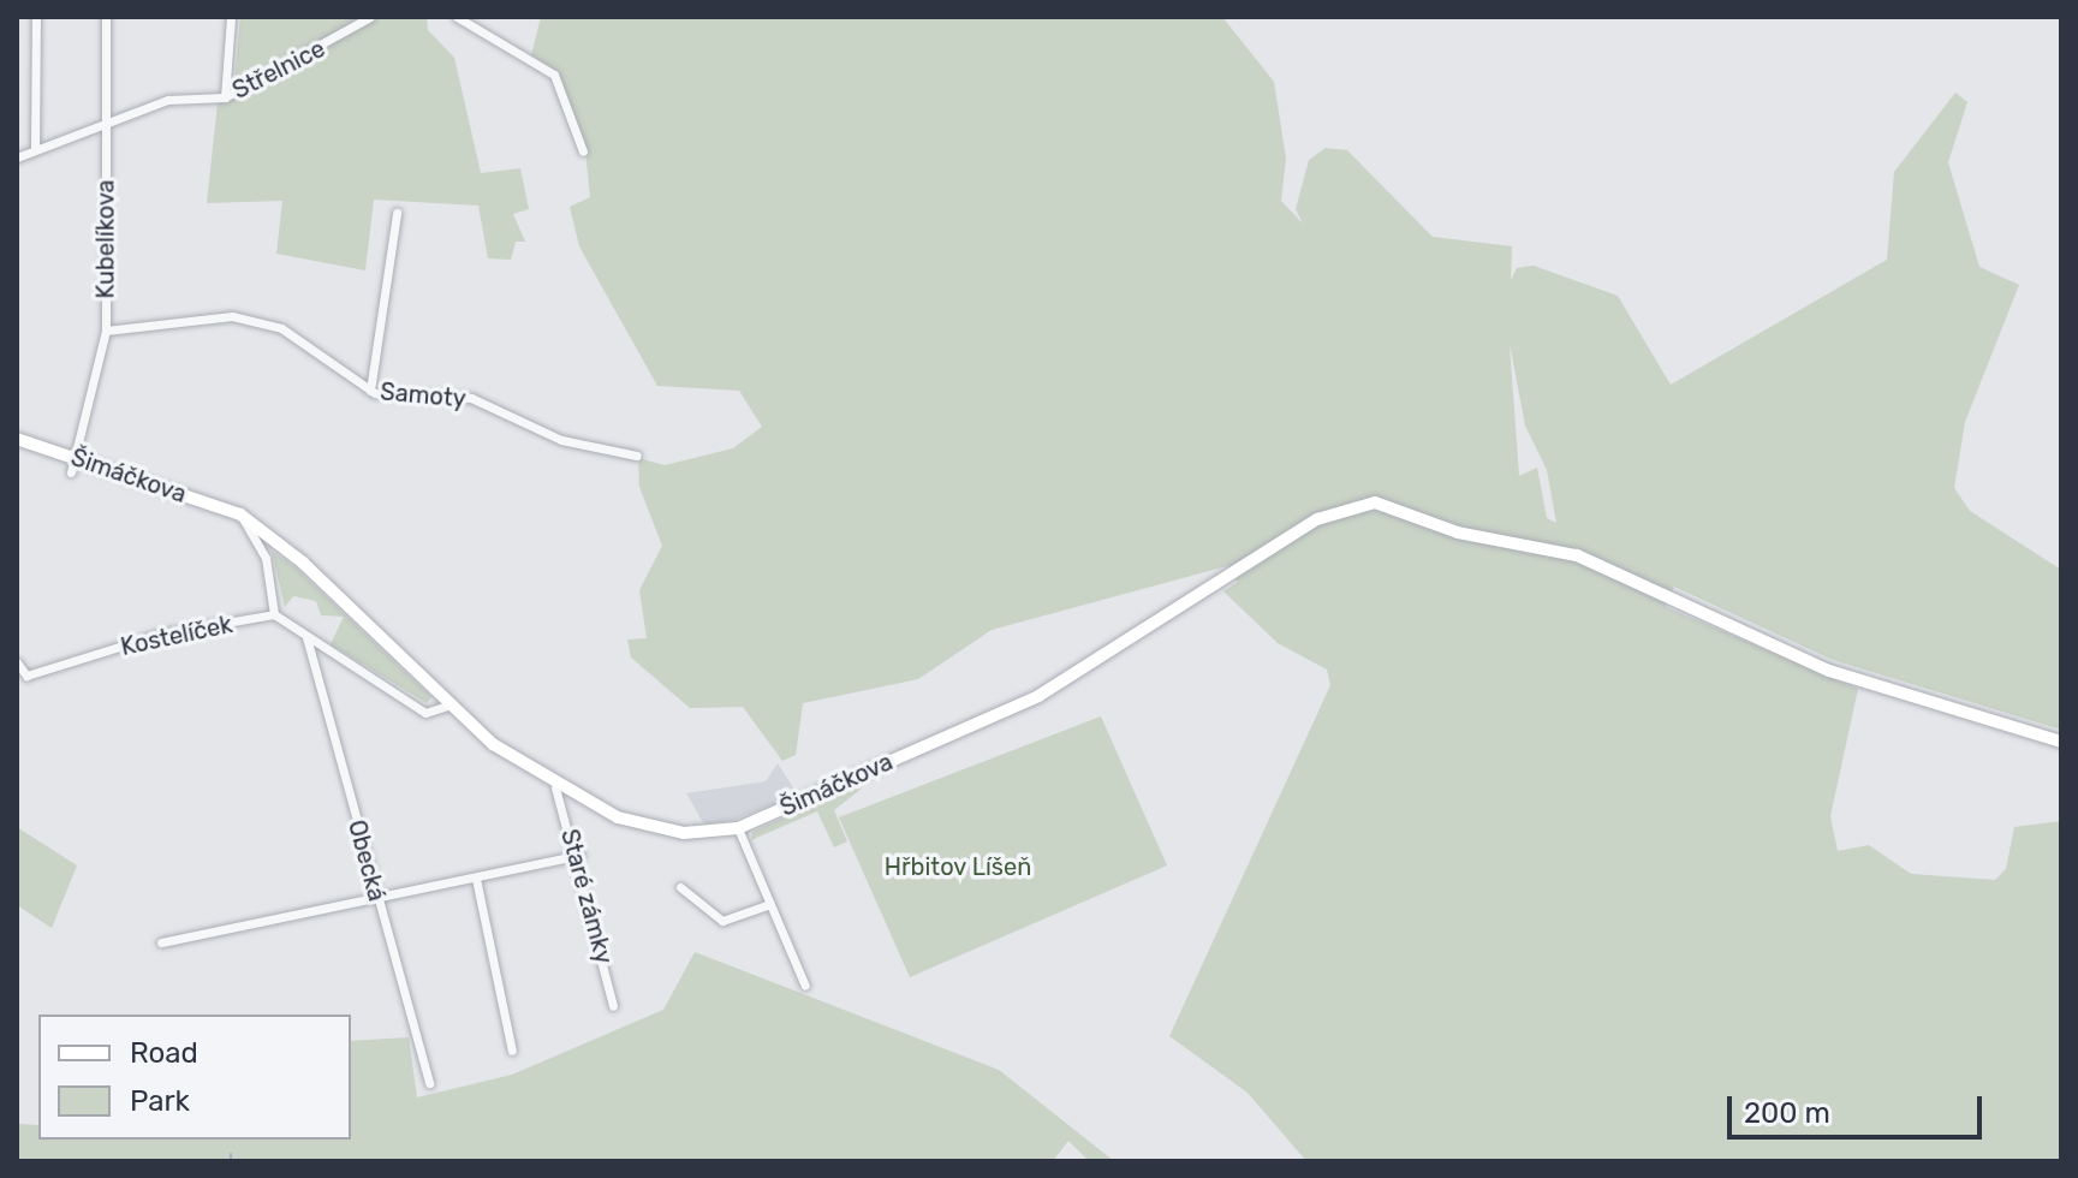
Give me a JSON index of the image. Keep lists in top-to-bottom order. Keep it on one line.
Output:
{"streets":{"street":["Střelnice","Kubelíkova","Samoty","Šimáčkova","Kostelíček","Obecká","Staré zámky"]},"crossings":[["Střelnice","Kubelíkova"],["Kubelíkova","Samoty"],["Kubelíkova","Šimáčkova"],["Šimáčkova","Staré zámky"]],"parks":["Hřbitov Líšeň"],"legend":["Road","Park"],"scale_bar":"200 m"}
